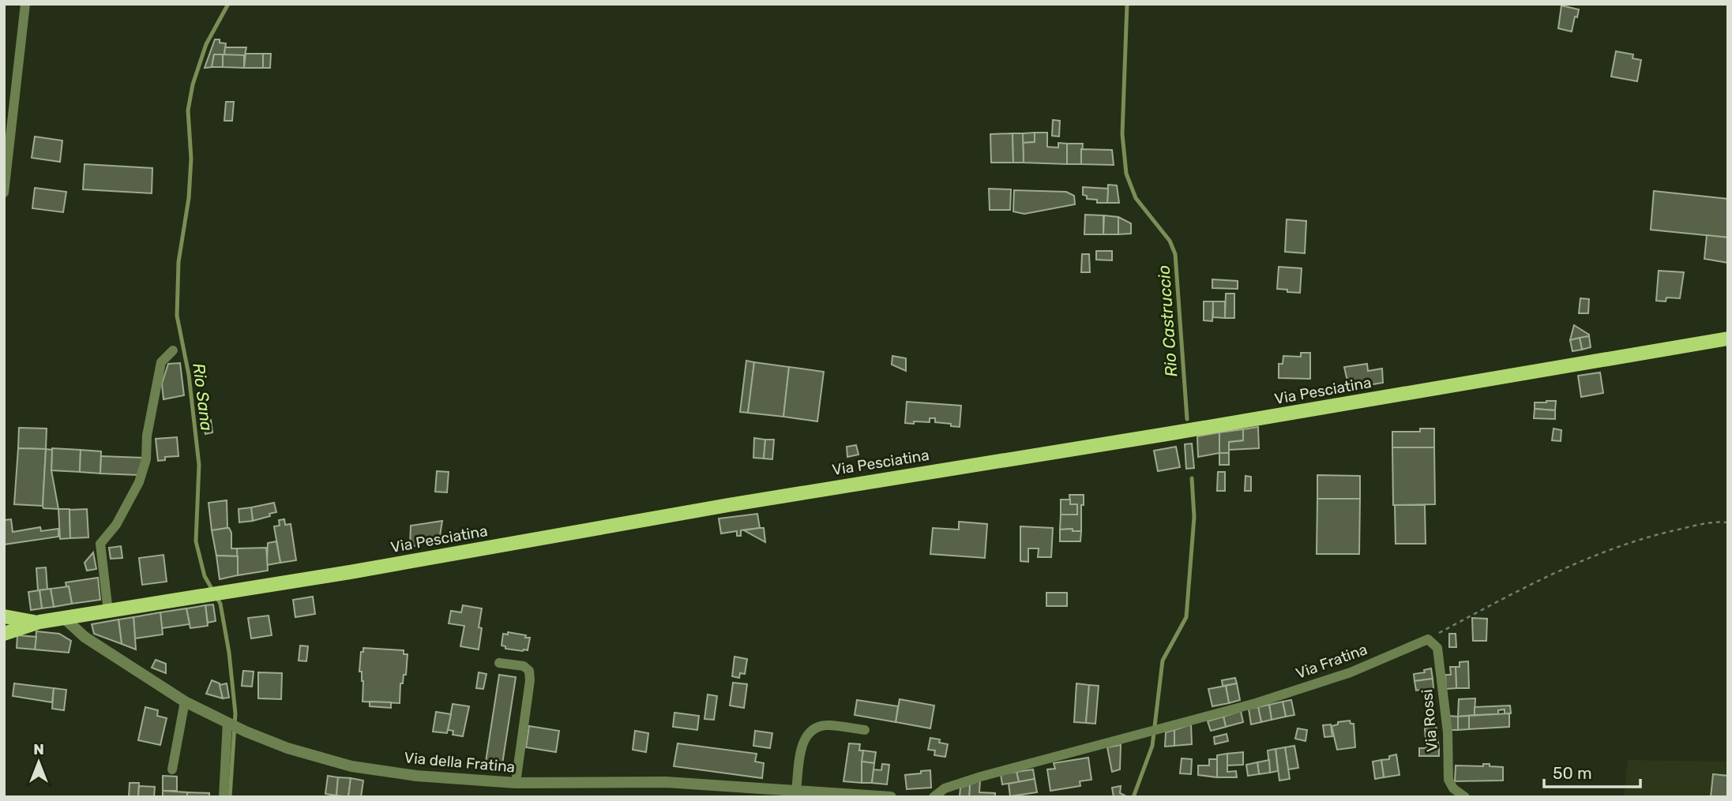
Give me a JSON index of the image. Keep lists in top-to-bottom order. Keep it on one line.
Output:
{"streets":{"main road":["Via Pesciatina"],"street":["Via Fratina","Via Rossi","Via della Fratina"]},"crossings":[["Via Pesciatina","Via della Fratina"],["Via Fratina","Via Rossi"]],"water":["Rio Castruccio","Rio Sana"],"scale_bar":"50 m","north":"top"}
